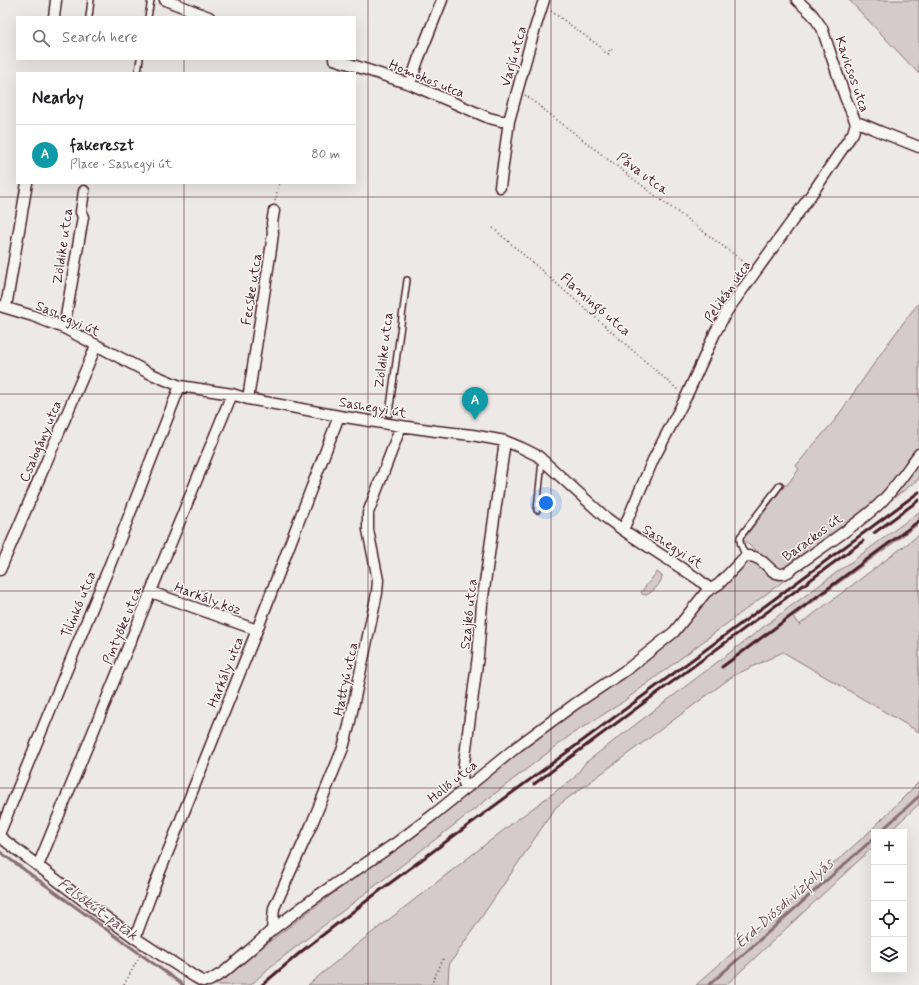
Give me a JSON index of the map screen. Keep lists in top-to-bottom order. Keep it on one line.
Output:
{"streets":{"street":["Varjú utca","Kavicsos utca","Homokos utca","Zöldike utca","Fecske utca","Pelikán utca","Sashegyi út","Csalogány utca","Barackos út","Harkály köz","Tilinkó utca","Szajkó utca","Pintyőke utca","Harkály utca","Hattyú utca","Holló utca"],"path":["Páva utca","Flamingó utca"]},"crossings":[["Varjú utca","Homokos utca"],["Varjú utca","Páva utca"],["Kavicsos utca","Pelikán utca"],["Páva utca","Pelikán utca"],["Zöldike utca","Sashegyi út"],["Fecske utca","Sashegyi út"],["Pelikán utca","Flamingó utca"],["Pelikán utca","Sashegyi út"],["Sashegyi út","Csalogány utca"],["Sashegyi út","Tilinkó utca"],["Sashegyi út","Szajkó utca"],["Sashegyi út","Pintyőke utca"],["Sashegyi út","Harkály utca"],["Sashegyi út","Hattyú utca"],["Sashegyi út","Holló utca"],["Harkály köz","Pintyőke utca"],["Harkály köz","Harkály utca"],["Szajkó utca","Holló utca"],["Harkály utca","Holló utca"],["Hattyú utca","Holló utca"]],"water":["Érd-Diósdi vízfolyás","Felsőkút-patak"],"page":{"search":"Search here","heading":"Nearby","list":[{"mark":"A","name":"fakereszt","note":"Place · Sashegyi út","value":"80 m"}],"pins":"A","map_buttons":["+","−"]}}
